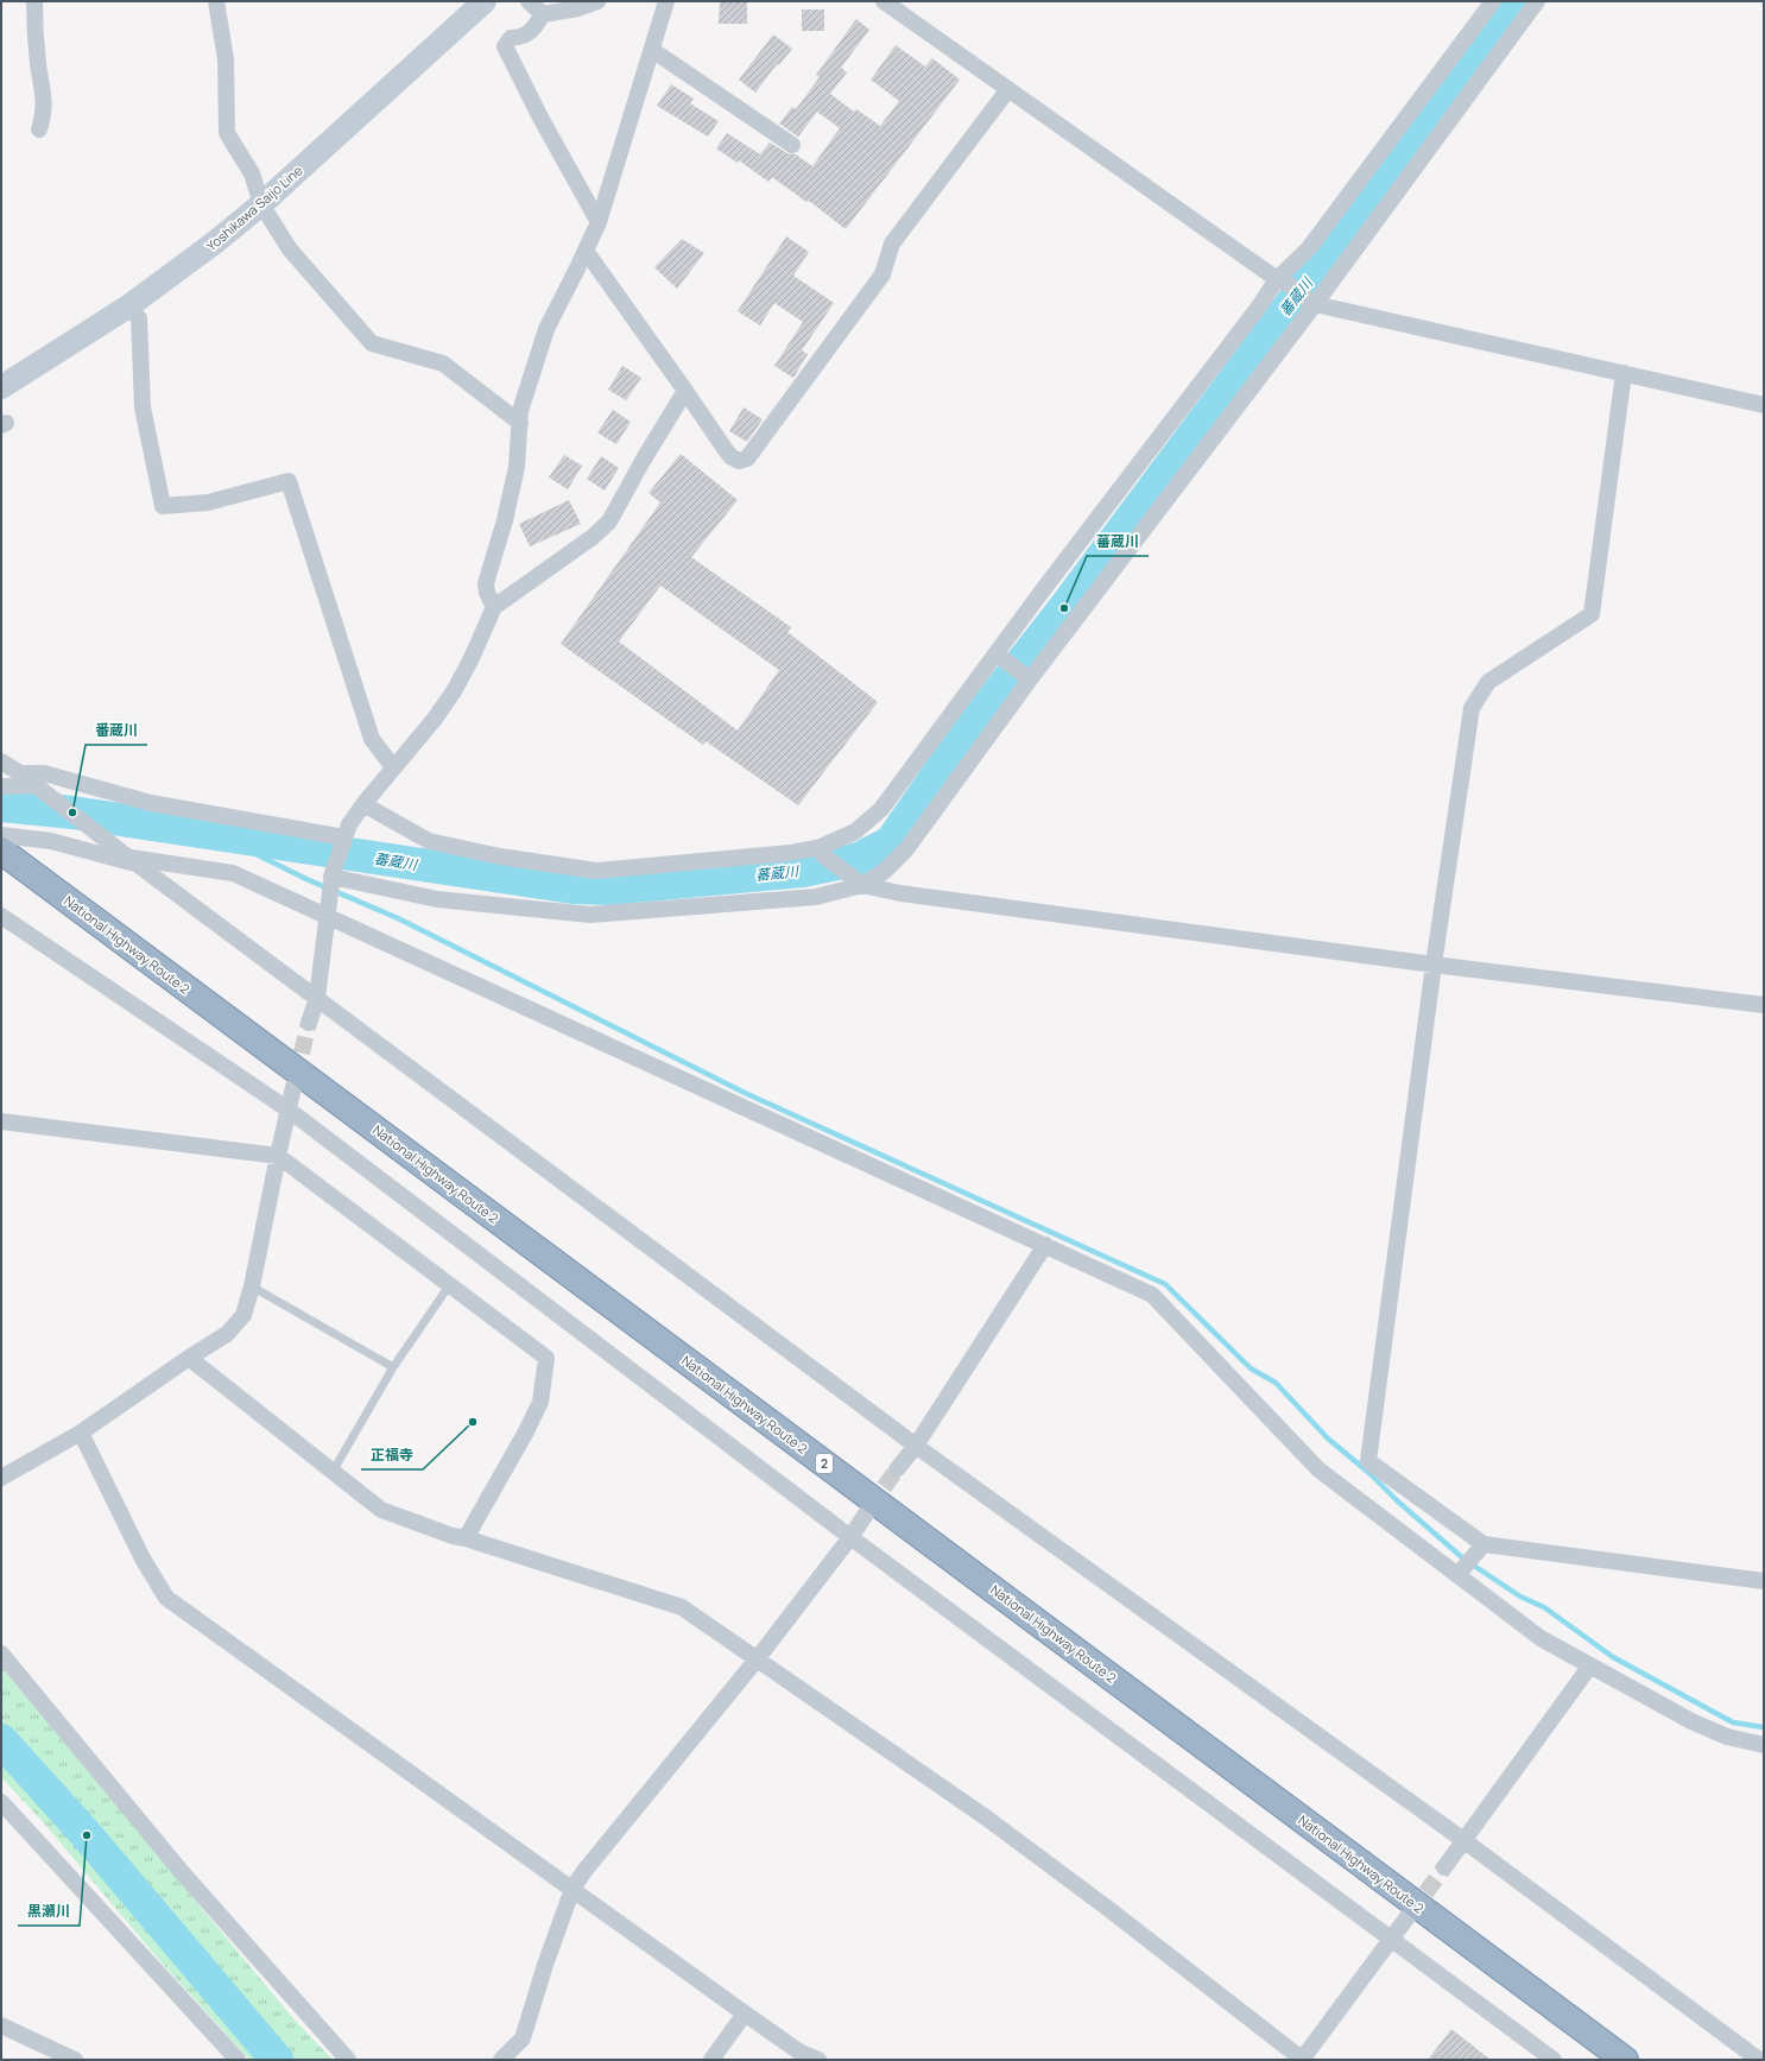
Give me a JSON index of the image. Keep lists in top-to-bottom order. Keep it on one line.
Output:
{"streets":{"highway":["National Highway Route 2","2"],"main road":["Yoshikawa Saijo Line"]},"water":["蕃蔵川"],"places":["蕃蔵川","番蔵川","正福寺","黒瀬川"]}
